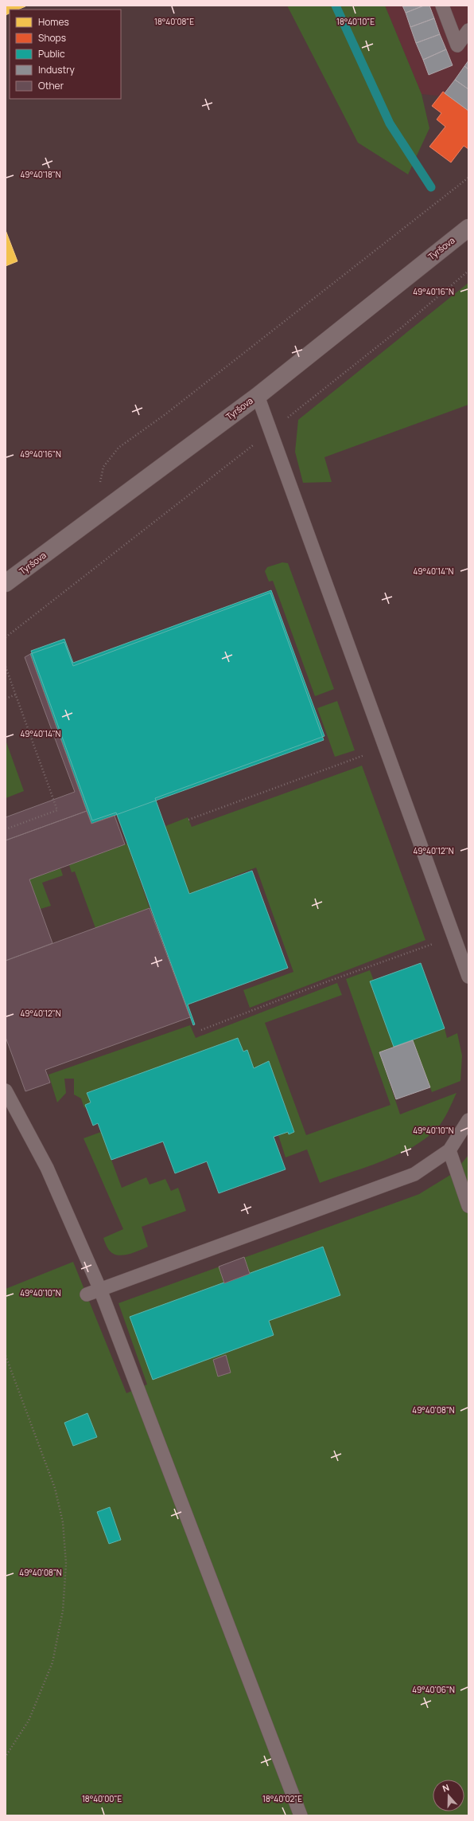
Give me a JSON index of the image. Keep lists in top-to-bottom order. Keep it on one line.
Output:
{"streets":{"street":["Tyršova"]},"legend":["Homes","Shops","Public","Industry","Other"],"north":"top","coordinates":["18°40'08\"E","18°40'10\"E","49°40'18\"N","49°40'16\"N","49°40'14\"N","49°40'12\"N","49°40'10\"N","49°40'08\"N","49°40'06\"N","18°40'00\"E","18°40'02\"E"]}
